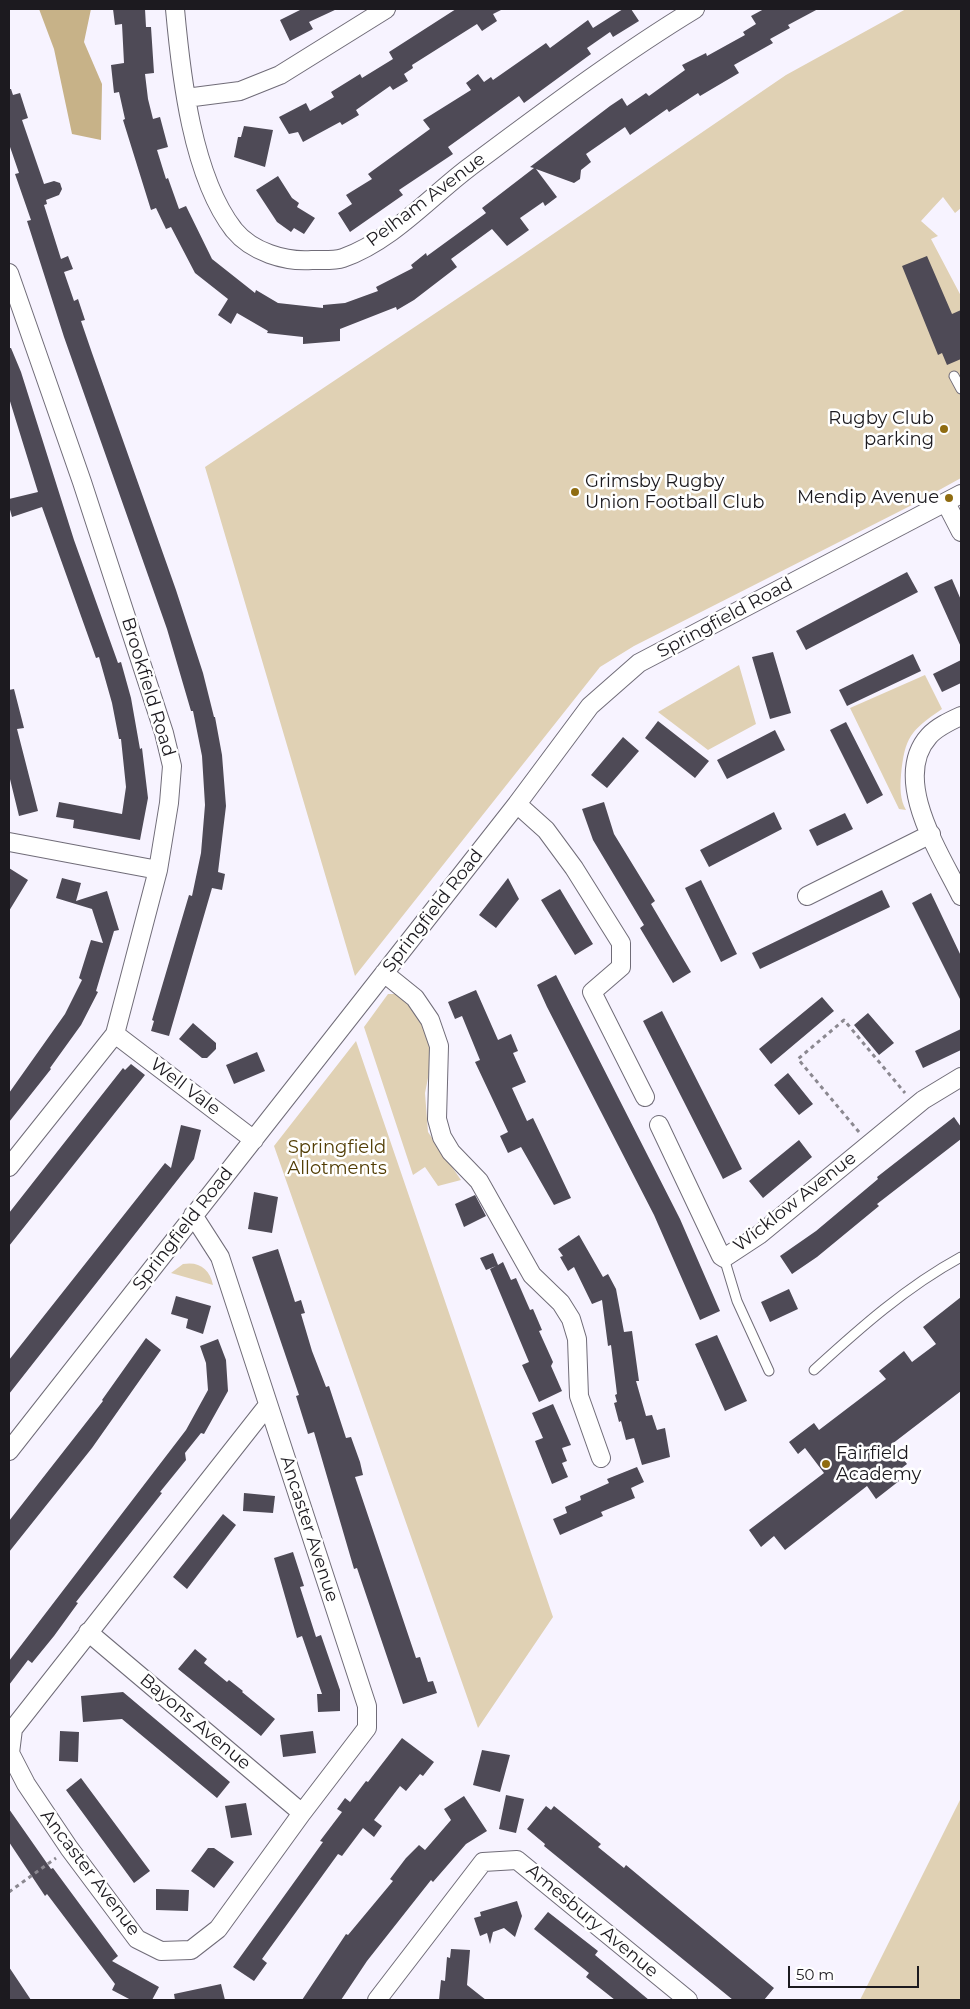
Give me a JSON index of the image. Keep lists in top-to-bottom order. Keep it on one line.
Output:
{"streets":{"street":["Pelham Avenue","Springfield Road","Brookfield Road","Well Vale","Wicklow Avenue","Ancaster Avenue","Bayons Avenue","Amesbury Avenue"]},"crossings":[["Springfield Road","Well Vale"],["Springfield Road","Ancaster Avenue"],["Brookfield Road","Well Vale"],["Ancaster Avenue","Bayons Avenue"]],"parks":["Springfield Allotments"],"places":["Rugby Club parking","Grimsby Rugby Union Football Club","Mendip Avenue","Fairfield Academy"],"scale_bar":"50 m"}
